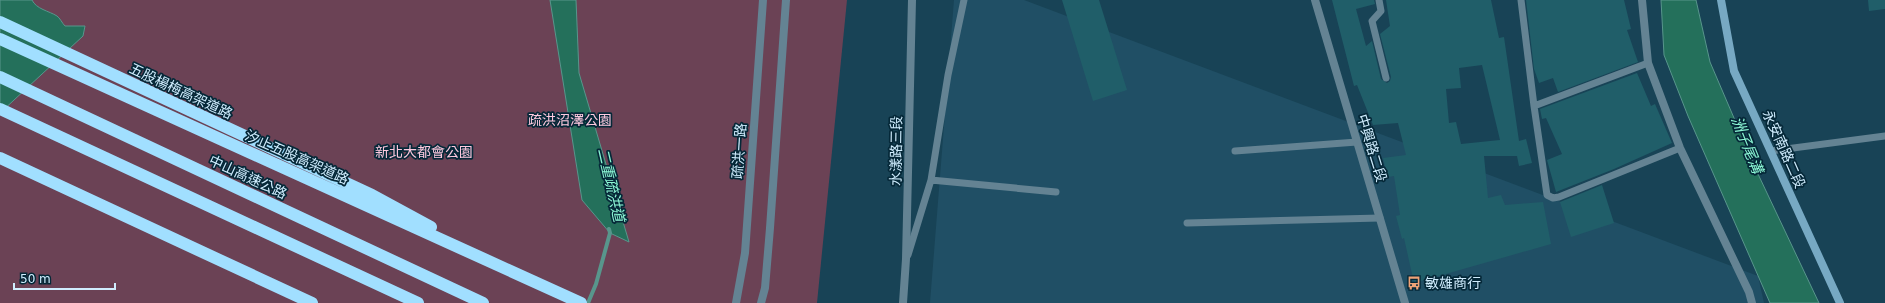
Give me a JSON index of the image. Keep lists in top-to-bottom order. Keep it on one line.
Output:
{"streets":{"highway":["五股楊梅高架道路","汐止五股高架道路","中山高速公路"],"main road":["永安南路二段"],"street":["中興路二段","疏洪一路","水漾路三段"]},"crossings":[["五股楊梅高架道路","汐止五股高架道路"]],"water":["洲子尾溝","二重疏洪道"],"parks":["疏洪沼澤公園","新北大都會公園"],"places":{"bus stop":["敏雄商行"]},"scale_bar":"50 m"}
